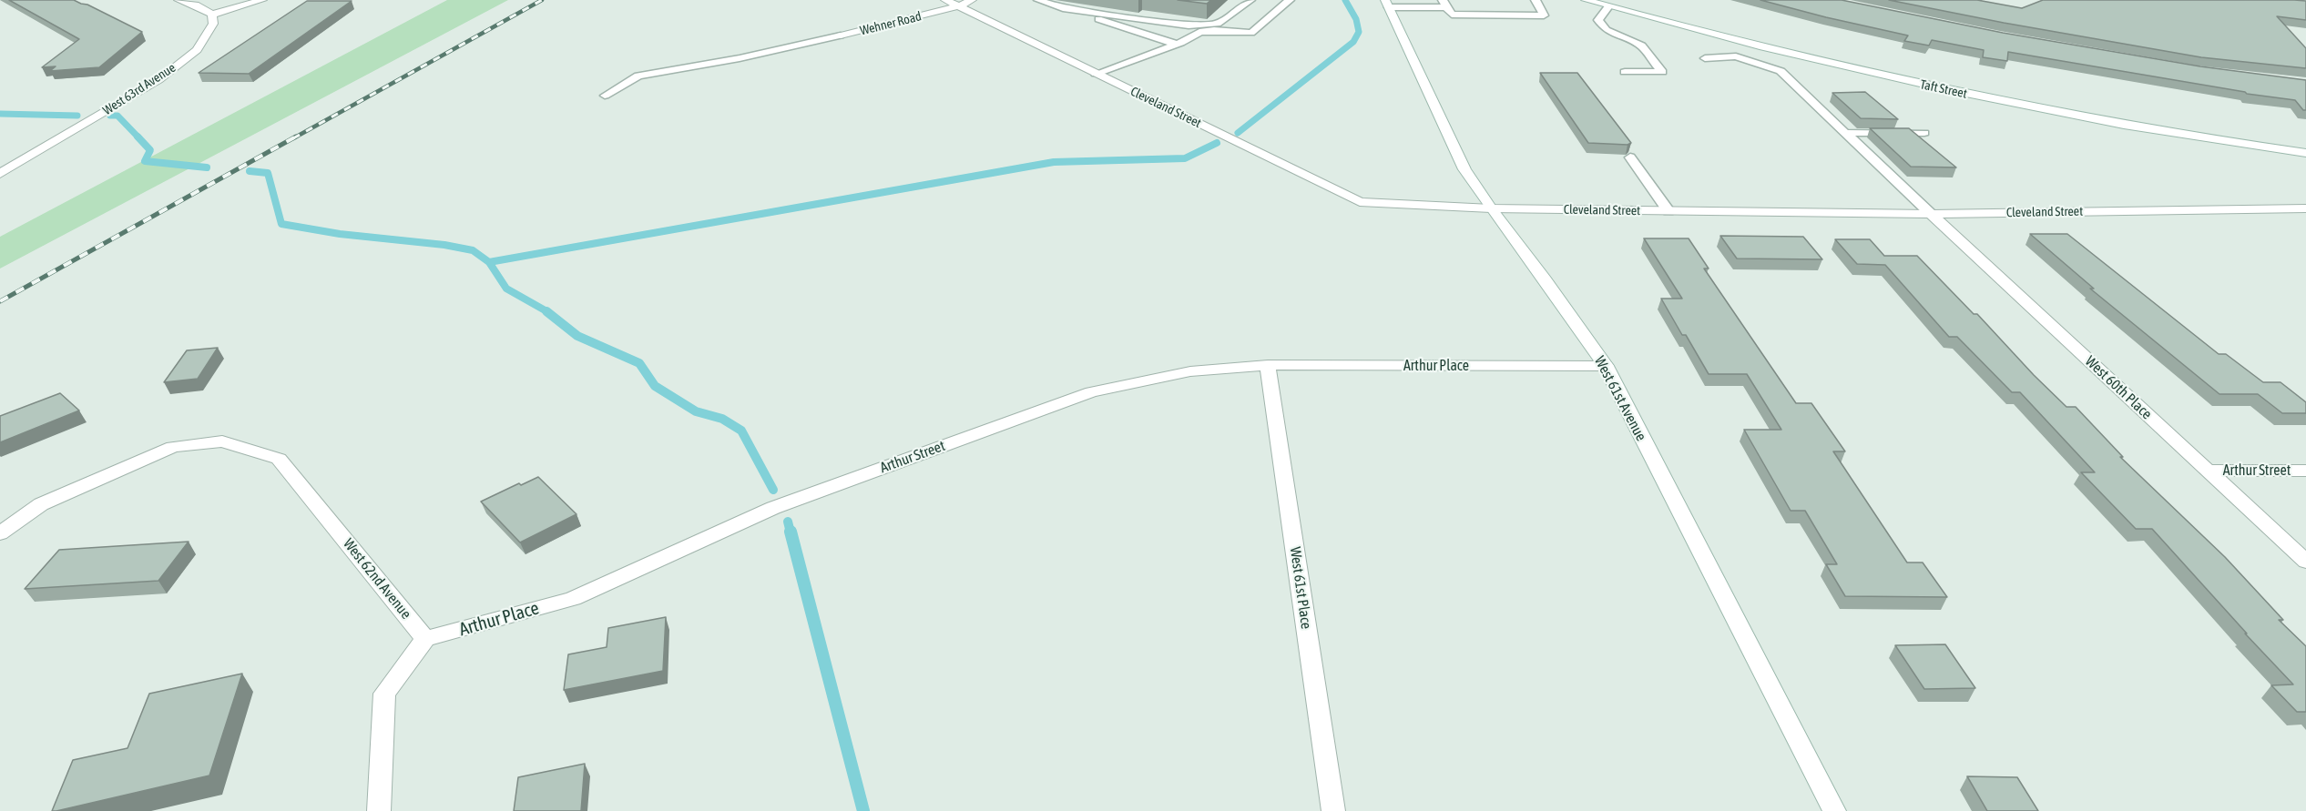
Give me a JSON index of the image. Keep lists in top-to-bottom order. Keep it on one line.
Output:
{"streets":{"street":["Wehner Road","West 63rd Avenue","Taft Street","Cleveland Street","Arthur Place","West 60th Place","West 61st Avenue","Arthur Street","West 62nd Avenue","West 61st Place"]},"crossings":[["Wehner Road","Cleveland Street"],["Cleveland Street","West 60th Place"],["Cleveland Street","West 61st Avenue"],["Arthur Place","West 61st Avenue"],["Arthur Place","Arthur Street"],["Arthur Place","West 62nd Avenue"],["Arthur Place","West 61st Place"],["West 60th Place","Arthur Street"],["Arthur Street","West 61st Place"]]}
